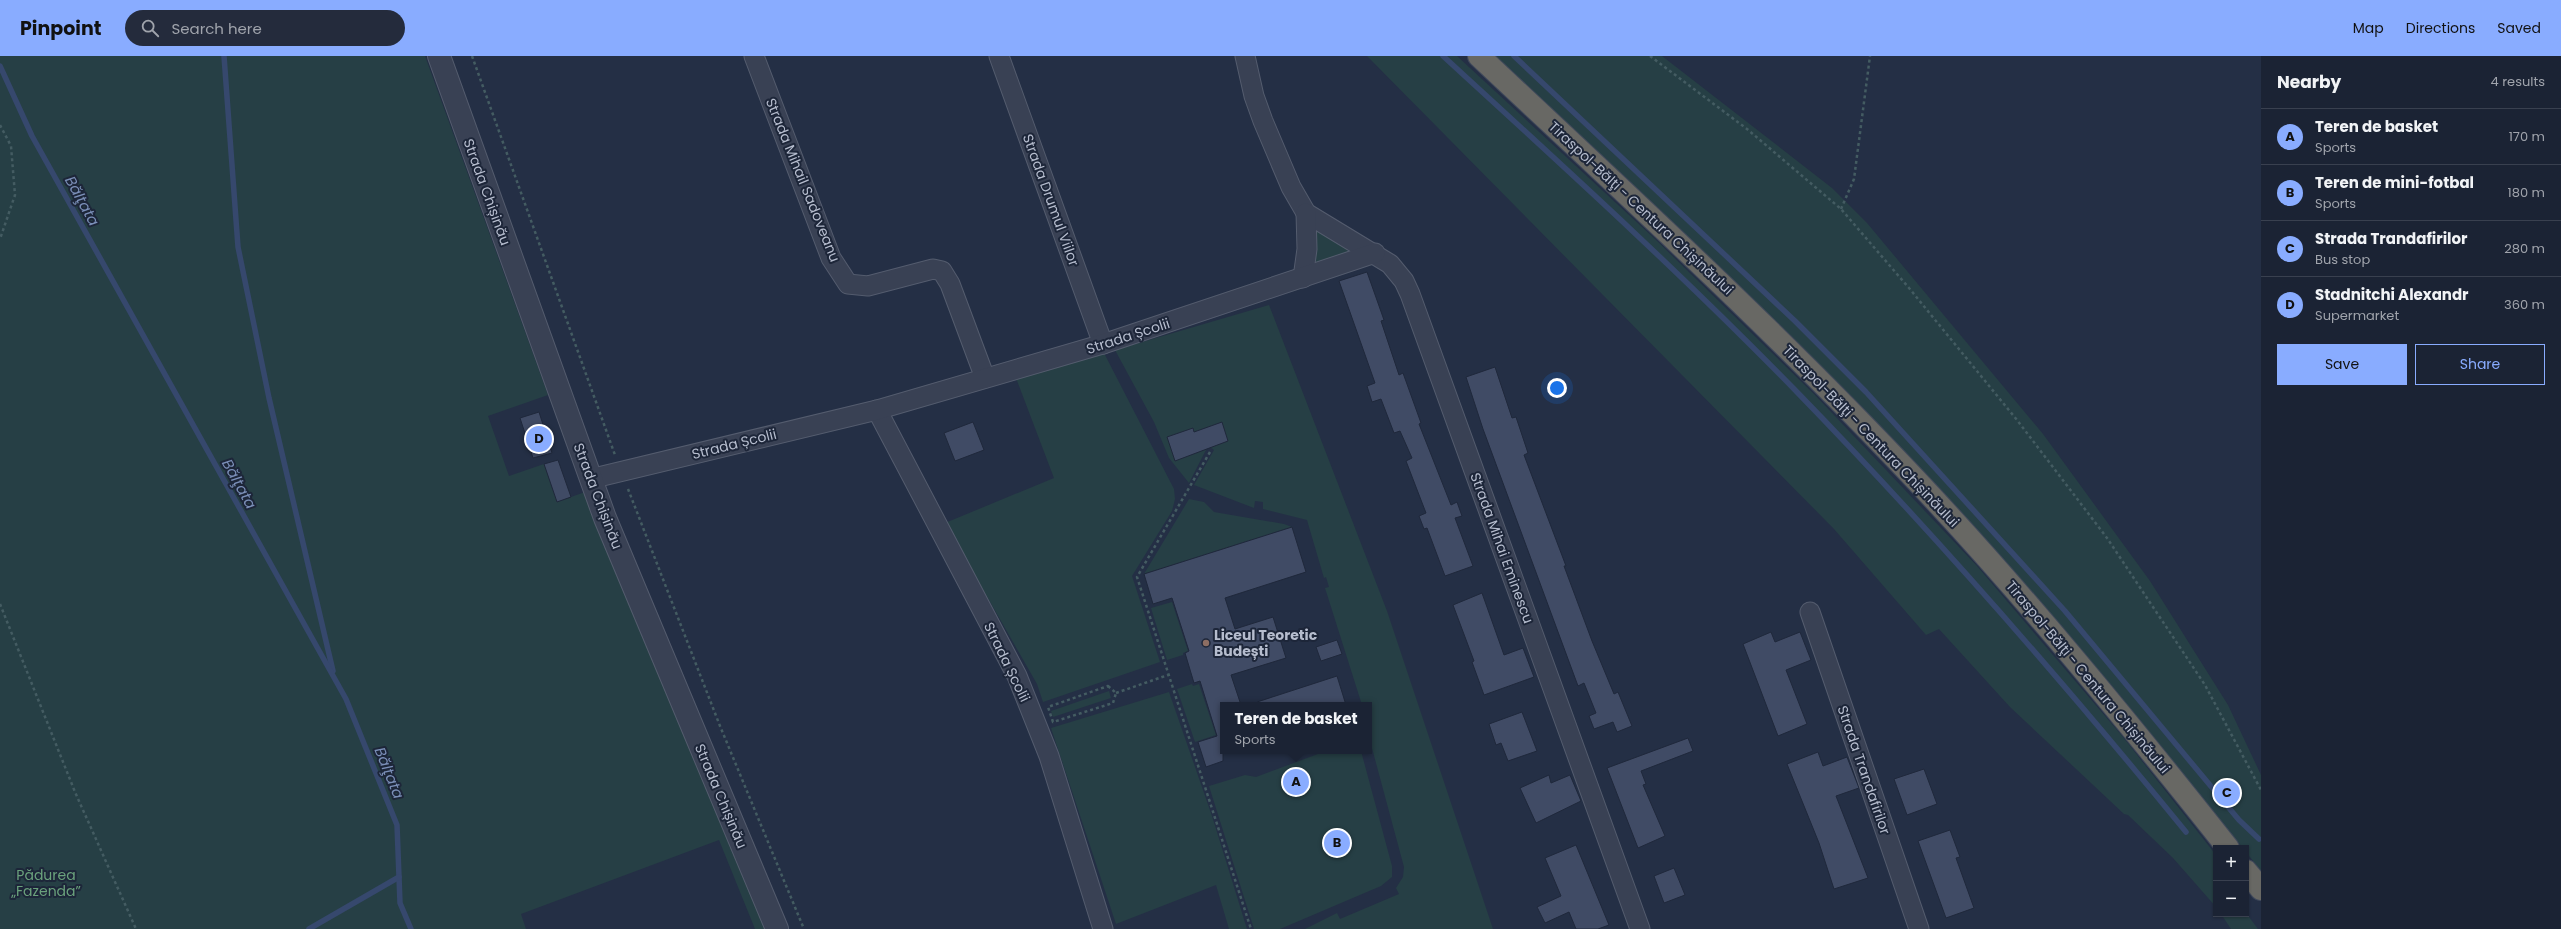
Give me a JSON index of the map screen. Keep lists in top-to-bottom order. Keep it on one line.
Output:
{"streets":{"highway":["Tiraspol-Bălţi - Centura Chișinăului"],"street":["Strada Mihail Sadoveanu","Strada Chișinău","Strada Drumul Viilor","Strada Școlii","Strada Mihai Eminescu","Strada Trandafirilor"]},"crossings":[["Strada Mihail Sadoveanu","Strada Școlii"],["Strada Chișinău","Strada Școlii"],["Strada Drumul Viilor","Strada Școlii"],["Strada Școlii","Strada Mihai Eminescu"]],"water":["Bălţata"],"parks":["Pădurea „Fazenda”"],"places":["Liceul Teoretic Budești"],"page":{"header":"Pinpoint","search":"Search here","nav":["Map","Directions","Saved"],"heading":["Nearby","4 results"],"list":[{"mark":"A","name":"Teren de basket","note":"Sports","value":"170 m"},{"mark":"B","name":"Teren de mini-fotbal","note":"Sports","value":"180 m"},{"mark":"C","name":"Strada Trandafirilor","note":"Bus stop","value":"280 m"},{"mark":"D","name":"Stadnitchi Alexandr","note":"Supermarket","value":"360 m"}],"buttons":["Save","Share"],"pins":["D","A","C","B"],"popup":["Teren de basket","Sports"],"map_buttons":["+","−"]}}
